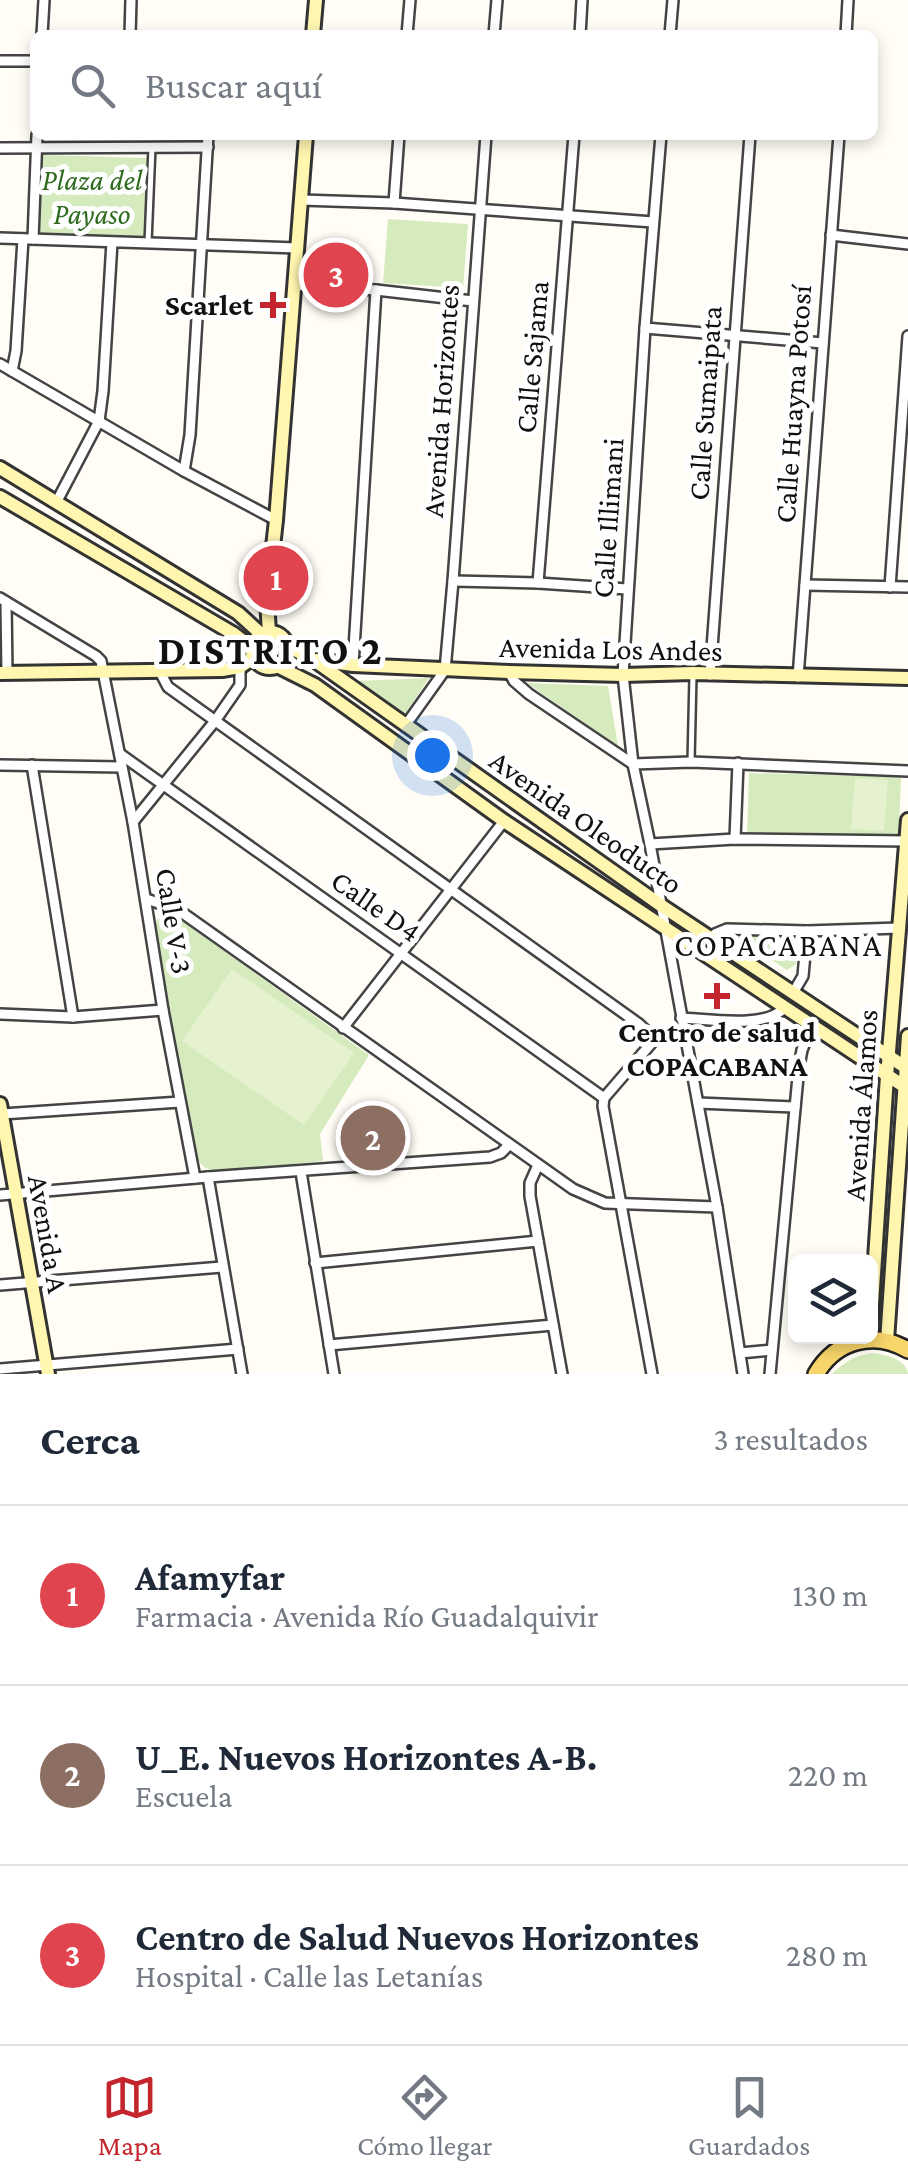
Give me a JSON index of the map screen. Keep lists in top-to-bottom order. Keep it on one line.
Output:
{"streets":{"street":["Calle Sajama","Avenida Horizontes","Calle Sumaipata","Calle Huayna Potosí","Calle Illimani","Avenida Los Andes","Avenida Oleoducto","Calle D4","Calle V-3","Avenida Álamos","Avenida A"]},"crossings":[["Avenida Horizontes","Avenida Los Andes"],["Calle Sumaipata","Avenida Los Andes"],["Calle Huayna Potosí","Avenida Los Andes"],["Calle Illimani","Avenida Los Andes"],["Calle Illimani","Avenida Oleoducto"],["Avenida Los Andes","Avenida Oleoducto"],["Avenida Oleoducto","Avenida Álamos"],["Calle D4","Calle V-3"]],"districts":["DISTRITO 2","COPACABANA"],"parks":["Plaza del Payaso"],"places":{"health":["Scarlet","Centro de salud COPACABANA"]},"page":{"search":"Buscar aquí","pins":["3","1","2"],"heading":["Cerca","3 resultados"],"list":[{"mark":"1","name":"Afamyfar","note":"Farmacia · Avenida Río Guadalquivir","value":"130 m"},{"mark":"2","name":"U_E. Nuevos Horizontes A-B.","note":"Escuela","value":"220 m"},{"mark":"3","name":"Centro de Salud Nuevos Horizontes","note":"Hospital · Calle las Letanías","value":"280 m"}],"nav":["Mapa","Cómo llegar","Guardados"]}}
